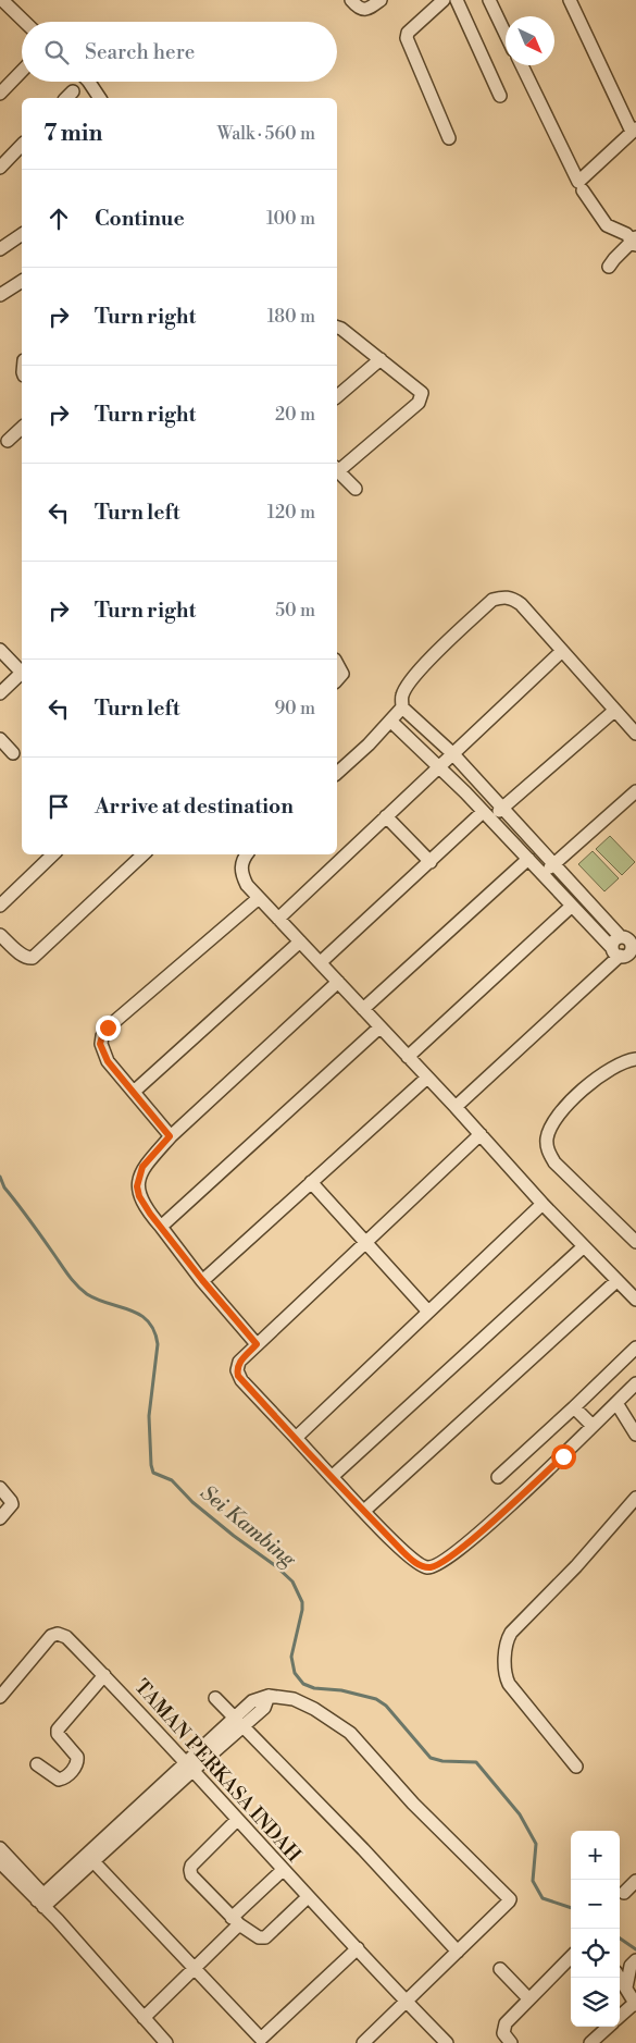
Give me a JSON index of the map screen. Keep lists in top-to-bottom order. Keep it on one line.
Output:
{"streets":{"street":["TAMAN PERKASA INDAH"]},"water":["Sei Kambing"],"north":"bottom right","page":{"search":"Search here","heading":["7 min","Walk · 560 m"],"list":[["Continue","100 m"],["Turn right","180 m"],["Turn right","20 m"],["Turn left","120 m"],["Turn right","50 m"],["Turn left","90 m"],"Arrive at destination"],"map_buttons":["+","−"]}}
